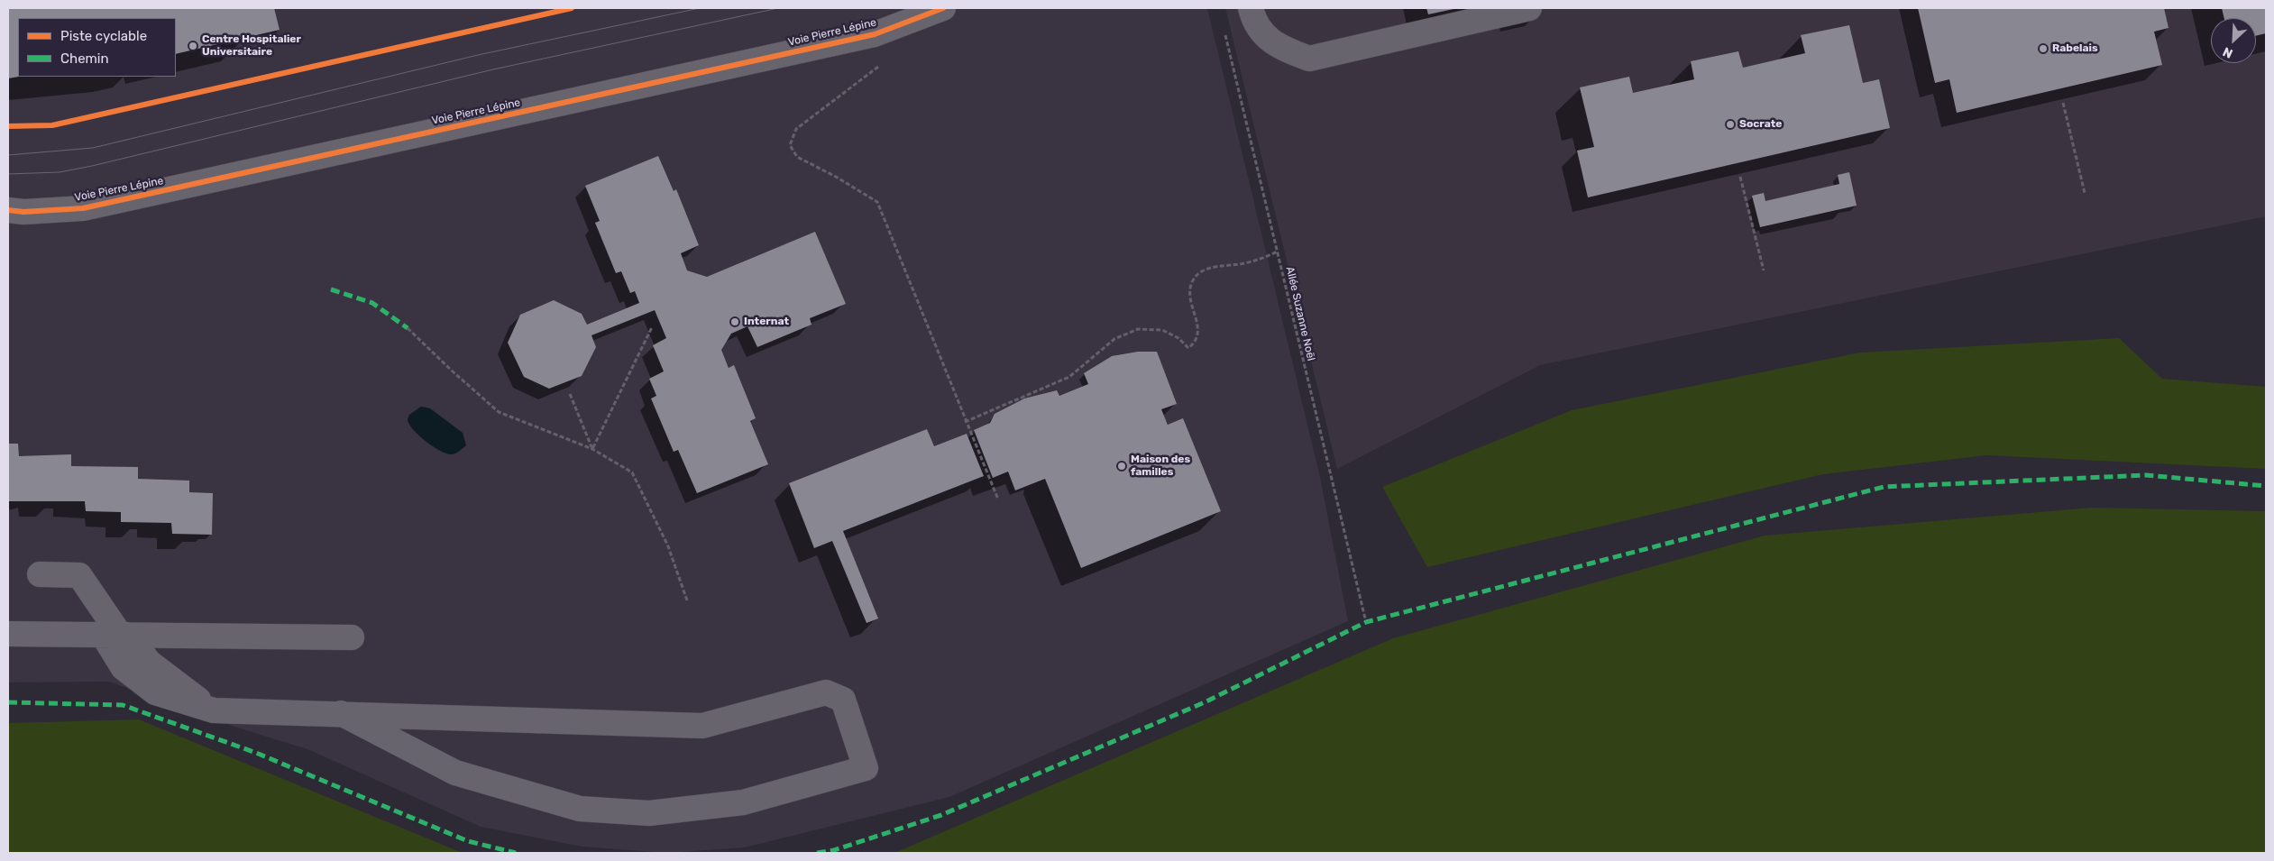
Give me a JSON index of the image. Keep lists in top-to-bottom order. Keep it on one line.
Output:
{"streets":{"lane":["Voie Pierre Lépine"],"path":["Allée Suzanne Noël"]},"places":["Centre Hospitalier Universitaire","Rabelais","Socrate","Internat","Maison des familles"],"legend":["Piste cyclable","Chemin"],"north":"bottom left"}
